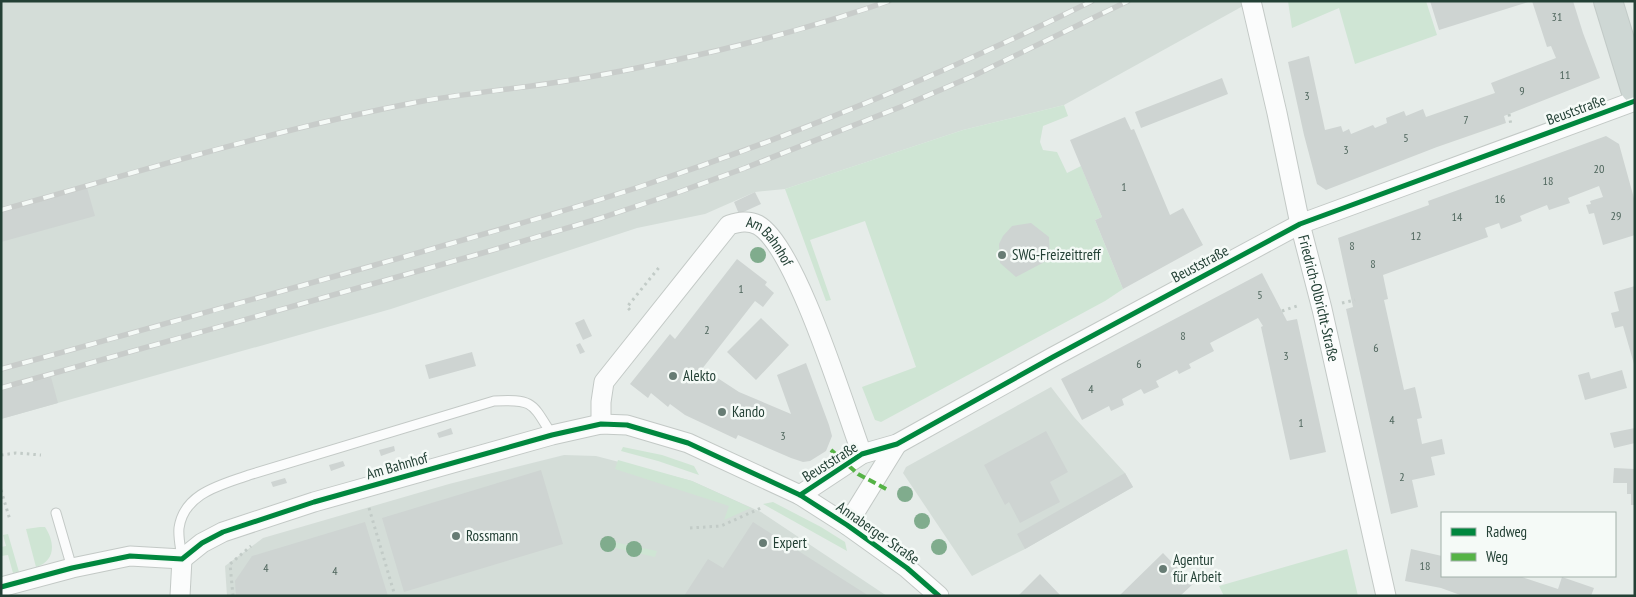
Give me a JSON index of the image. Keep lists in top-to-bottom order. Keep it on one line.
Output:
{"streets":{"street":["Beuststraße","Am Bahnhof","Friedrich-Olbricht-Straße","Annaberger Straße"]},"crossings":[["Beuststraße","Am Bahnhof"],["Beuststraße","Friedrich-Olbricht-Straße"],["Beuststraße","Annaberger Straße"],["Am Bahnhof","Annaberger Straße"]],"places":["SWG-Freizeittreff","Alekto","Kando","Rossmann","Expert","Agentur für Arbeit"],"house_numbers":["31","11","9","3","7","5","3","20","18","1","16","29","14","12","8","8","1","5","2","8","6","3","6","4","4","1","3","2","18","4","4"],"legend":["Radweg","Weg"]}
